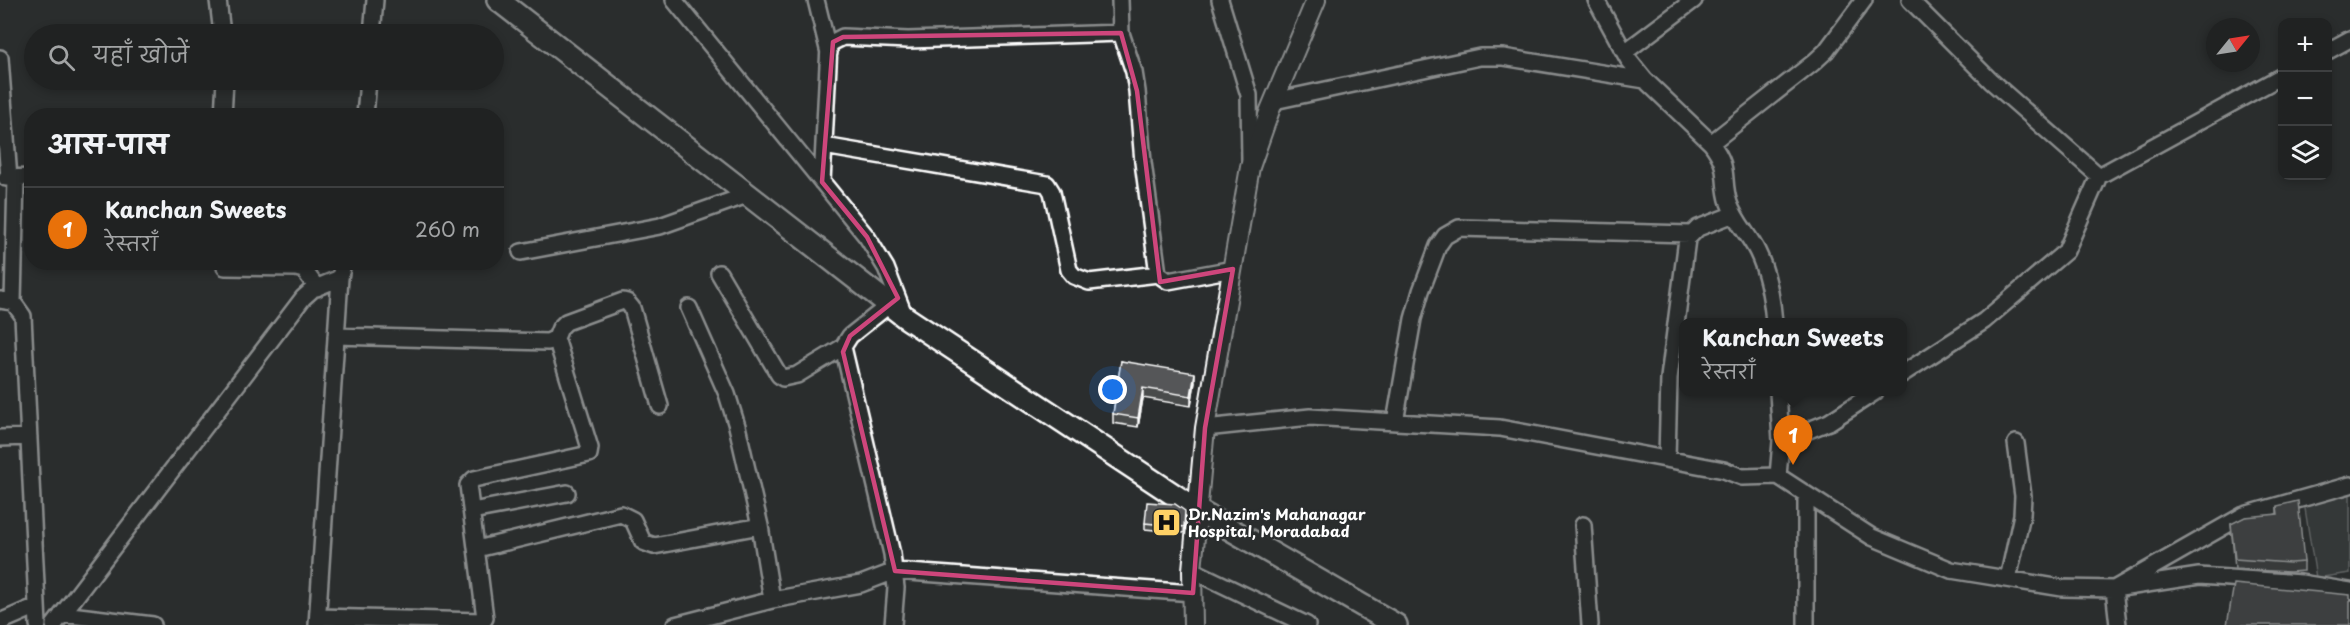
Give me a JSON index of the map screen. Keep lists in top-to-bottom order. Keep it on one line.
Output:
{"places":{"hospital":["Dr.Nazim's Mahanagar Hospital, Moradabad"]},"north":"top right","page":{"map_buttons":["+","−"],"search":"यहाँ खोजें","heading":"आस-पास","list":[{"mark":"1","name":"Kanchan Sweets","note":"रेस्तराँ","value":"260 m"}],"popup":["Kanchan Sweets","रेस्तराँ"],"pins":"1"}}
